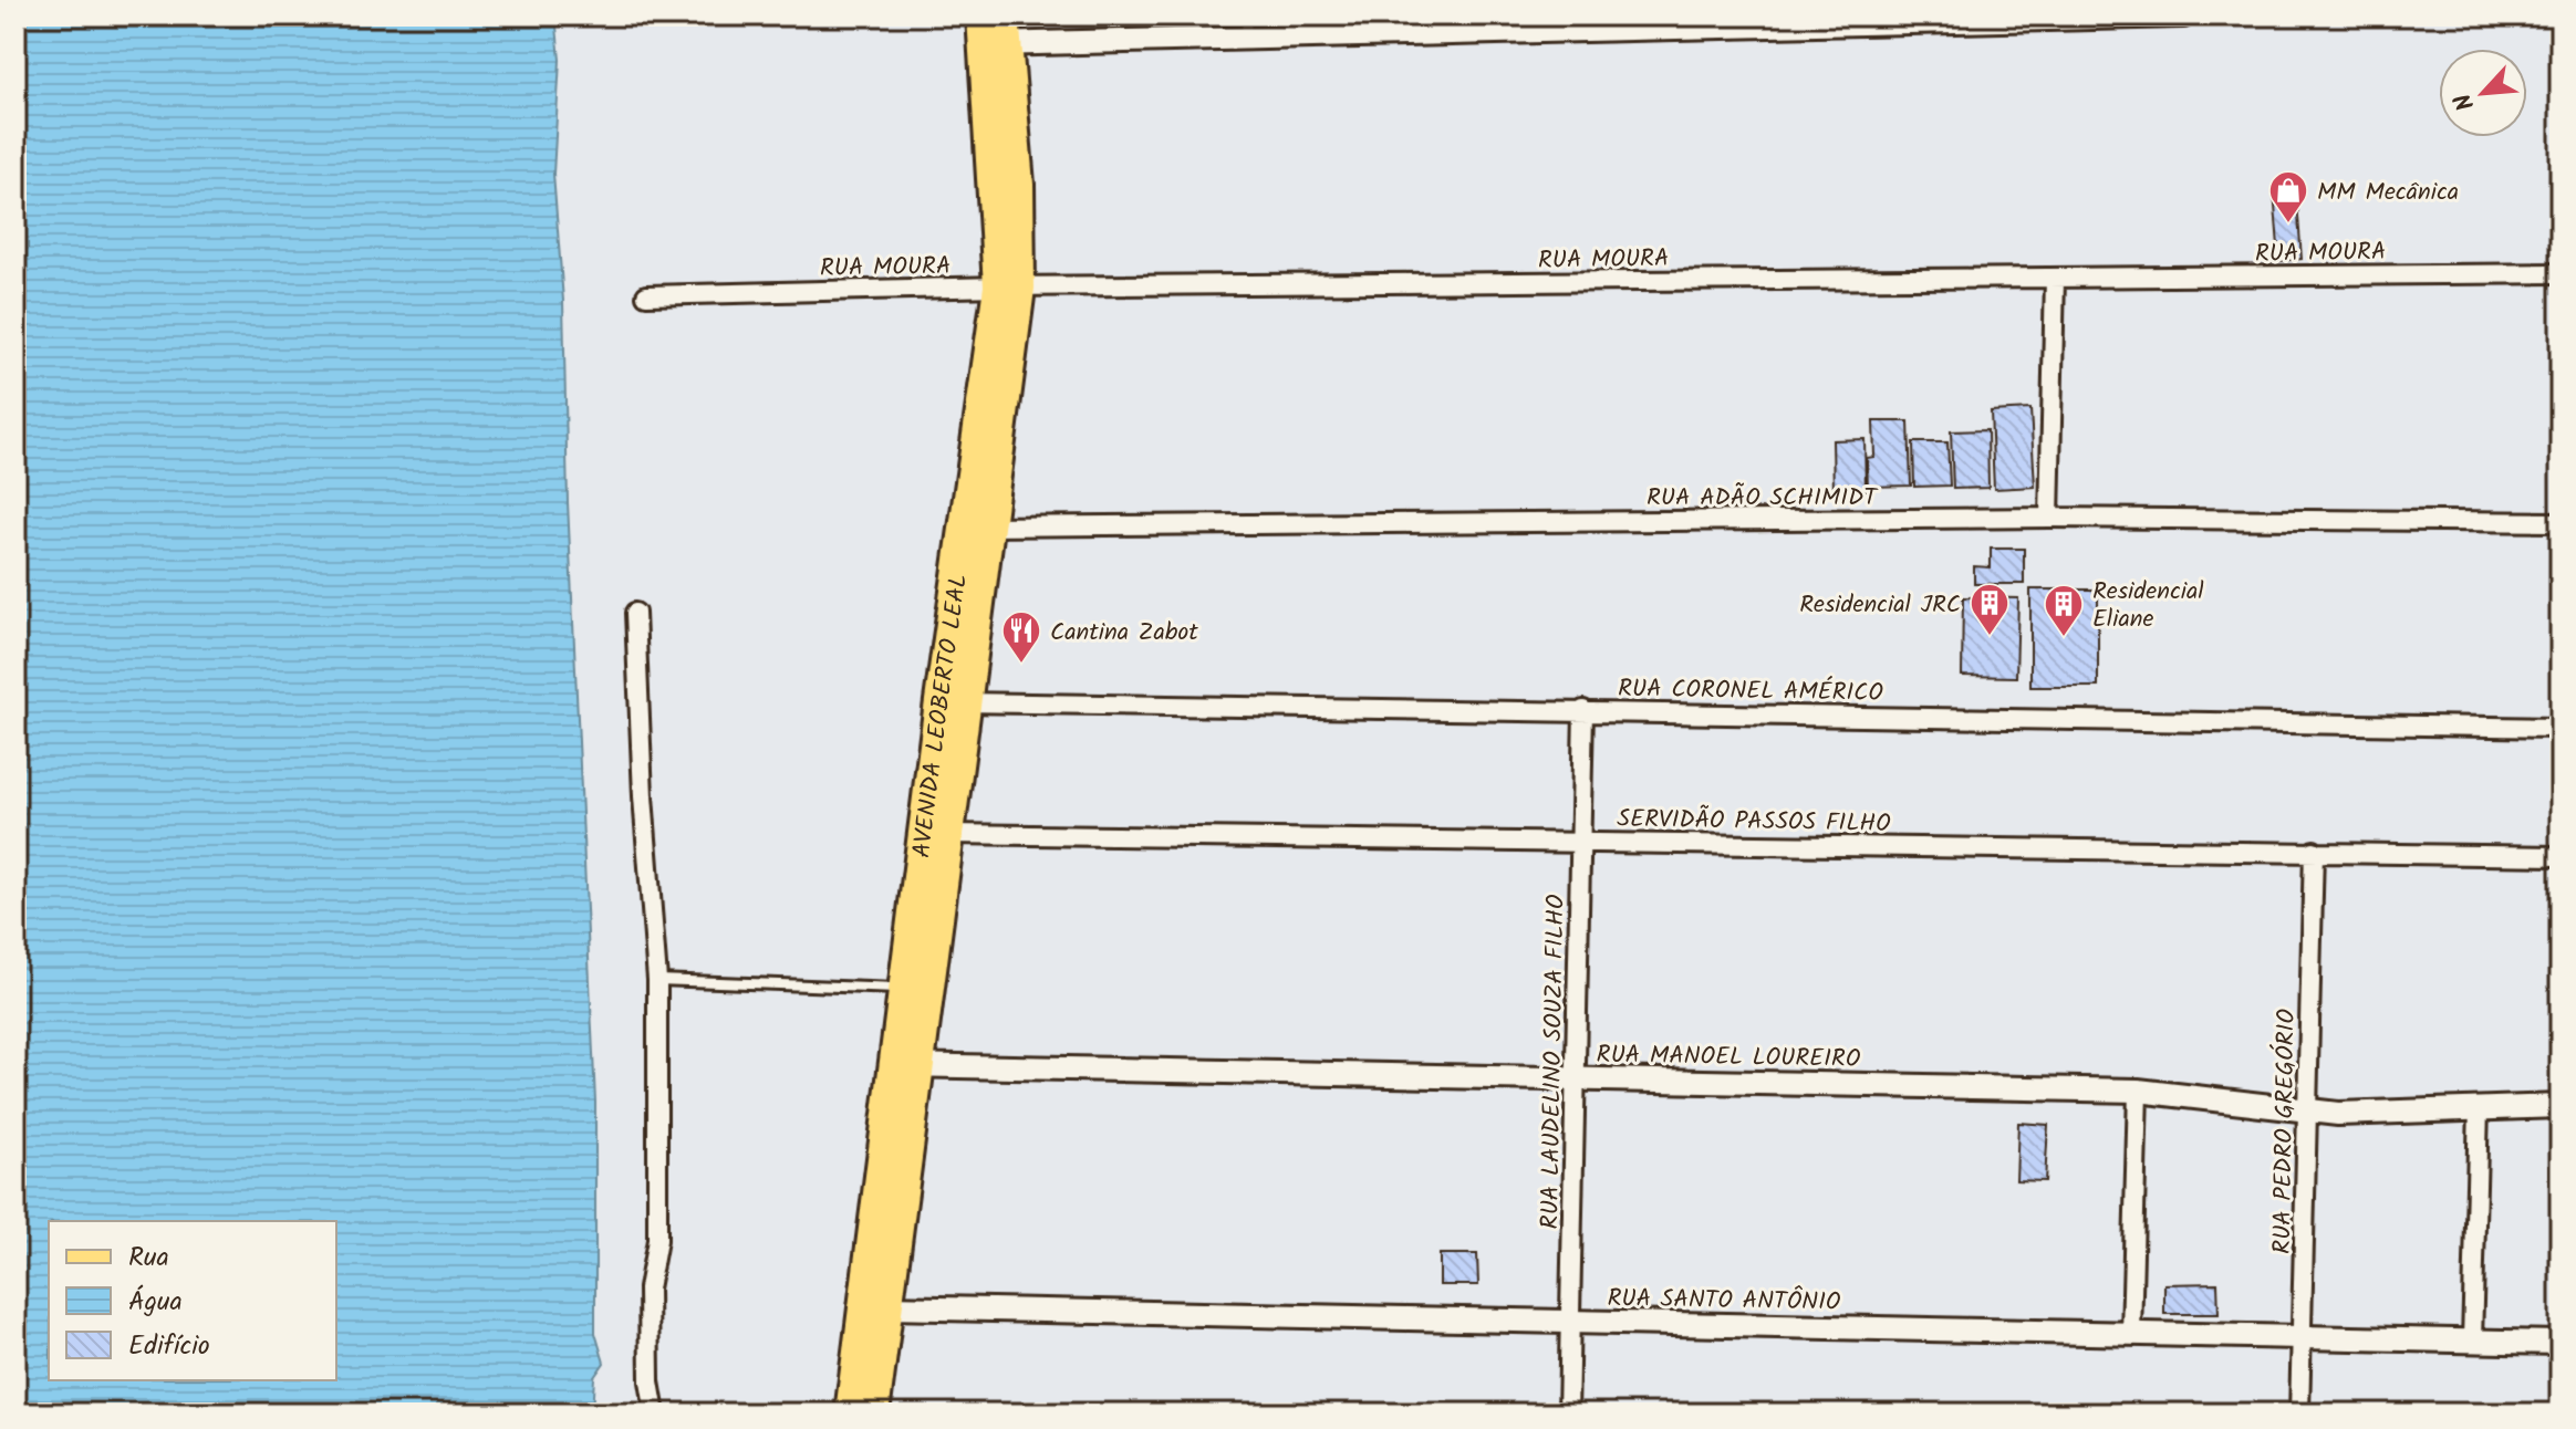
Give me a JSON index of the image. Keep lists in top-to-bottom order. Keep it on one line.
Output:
{"streets":{"main road":["AVENIDA LEOBERTO LEAL"],"street":["RUA MOURA","RUA ADÃO SCHIMIDT","RUA CORONEL AMÉRICO","SERVIDÃO PASSOS FILHO","RUA MANOEL LOUREIRO","RUA LAUDELINO SOUZA FILHO","RUA PEDRO GREGÓRIO","RUA SANTO ANTÔNIO"]},"crossings":[["RUA MOURA","AVENIDA LEOBERTO LEAL"],["RUA ADÃO SCHIMIDT","AVENIDA LEOBERTO LEAL"],["RUA CORONEL AMÉRICO","AVENIDA LEOBERTO LEAL"],["RUA CORONEL AMÉRICO","RUA LAUDELINO SOUZA FILHO"],["AVENIDA LEOBERTO LEAL","SERVIDÃO PASSOS FILHO"],["AVENIDA LEOBERTO LEAL","RUA MANOEL LOUREIRO"],["AVENIDA LEOBERTO LEAL","RUA SANTO ANTÔNIO"],["SERVIDÃO PASSOS FILHO","RUA LAUDELINO SOUZA FILHO"],["SERVIDÃO PASSOS FILHO","RUA PEDRO GREGÓRIO"],["RUA MANOEL LOUREIRO","RUA LAUDELINO SOUZA FILHO"],["RUA MANOEL LOUREIRO","RUA PEDRO GREGÓRIO"],["RUA LAUDELINO SOUZA FILHO","RUA SANTO ANTÔNIO"],["RUA PEDRO GREGÓRIO","RUA SANTO ANTÔNIO"]],"places":{"shop":["MM Mecânica"],"building":["Residencial JRC","Residencial Eliane"],"restaurant":["Cantina Zabot"]},"legend":["Rua","Água","Edifício"],"north":"bottom left"}
